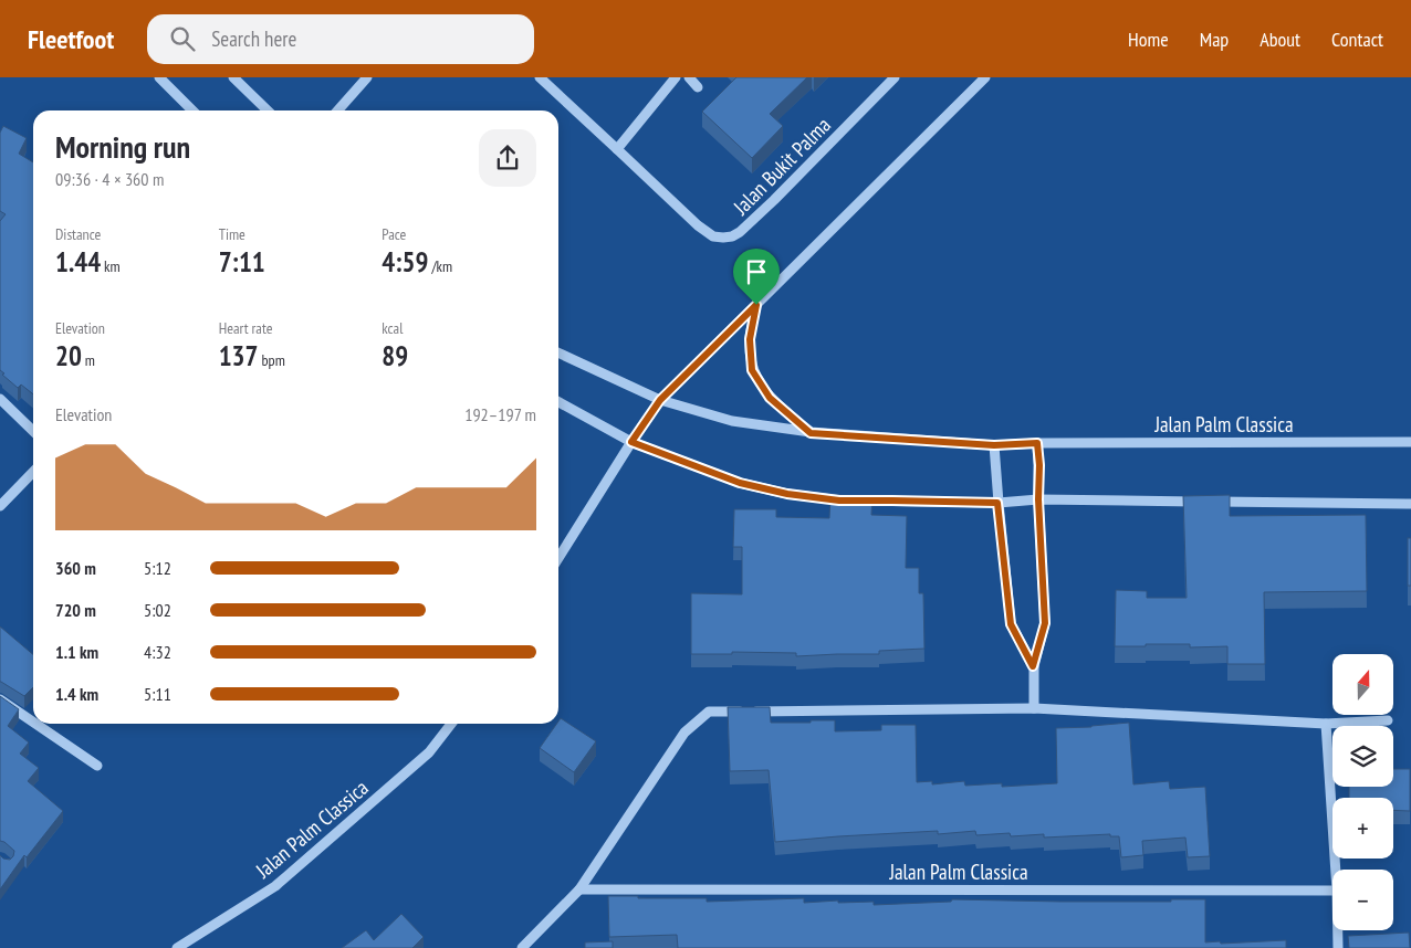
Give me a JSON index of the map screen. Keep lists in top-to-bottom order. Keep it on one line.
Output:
{"streets":{"street":["Jalan Bukit Palma","Jalan Palm Classica"]},"north":"top","page":{"header":"Fleetfoot","search":"Search here","nav":["Home","Map","About","Contact"],"heading":["Morning run","09:36 · 4 × 360 m"],"stats":[["Distance","1.44 km"],["Time","7:11"],["Pace","4:59 /km"],["Elevation","20 m"],["Heart rate","137 bpm"],["kcal","89"]],"chart":["Elevation","192–197 m"],"list":[{"name":"360 m","note":"5:12"},{"name":"720 m","note":"5:02"},{"name":"1.1 km","note":"4:32"},{"name":"1.4 km","note":"5:11"}],"map_buttons":["+","−"]}}
